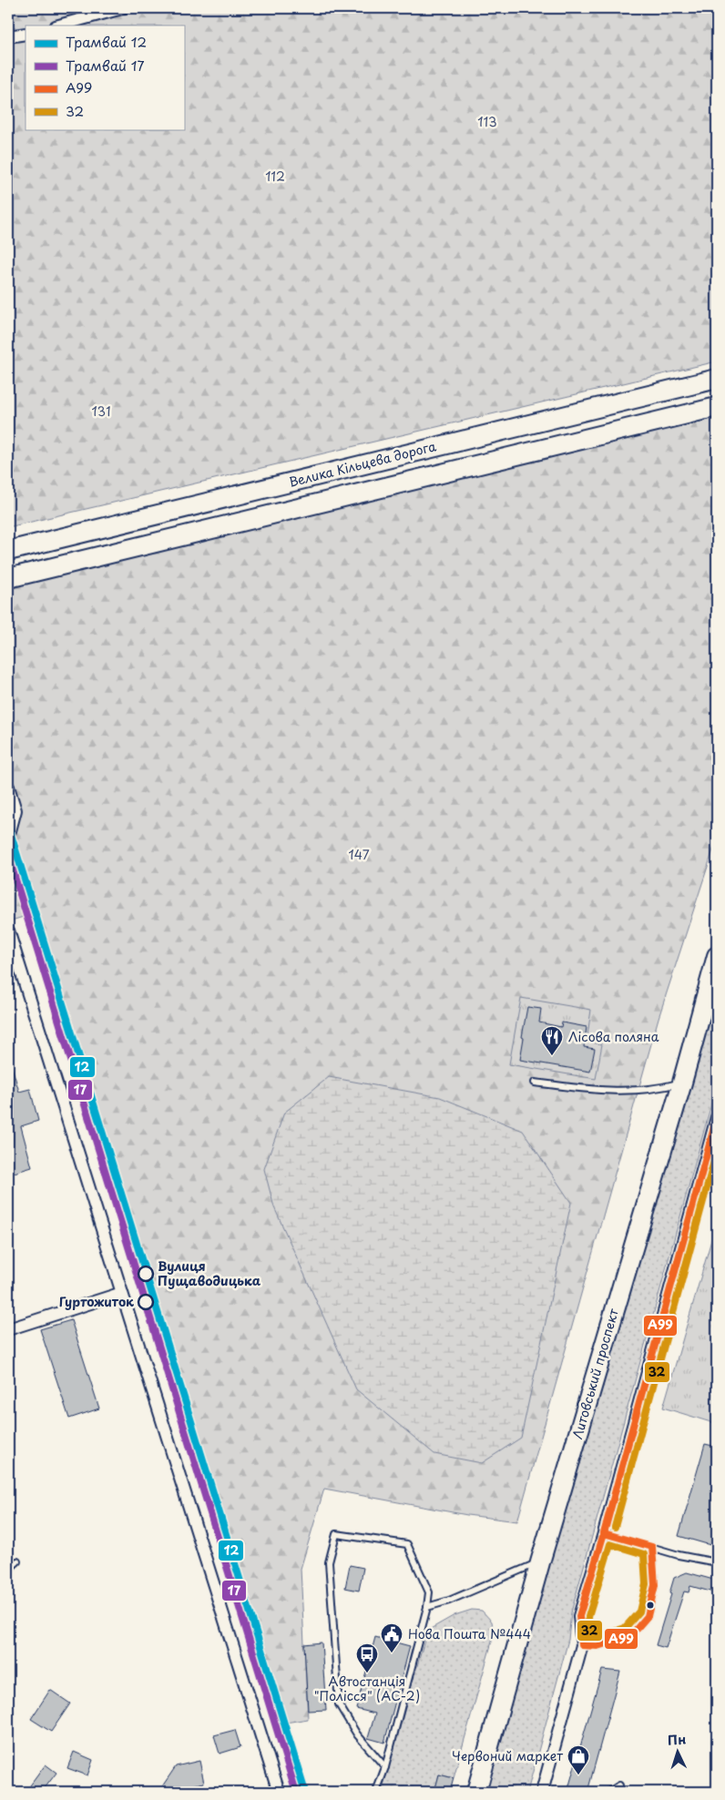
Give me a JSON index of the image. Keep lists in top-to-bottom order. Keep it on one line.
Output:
{"streets":{"main road":["Велика Кільцева дорога","Литовський проспект"]},"parks":["113","112","131","147"],"places":{"restaurant":["Лісова поляна"],"other":["Вулиця Пущаводицька","Гуртожиток"],"public building":["Нова Пошта №444"],"bus stop":["Автостанція \"Полісся\" (АС-2)"],"shop":["Червоний маркет"]},"lines":["tram line 12","tram line 17","transit line А99","transit line 32"],"legend":["Трамвай 12","Трамвай 17","А99","32"],"north":"top"}
